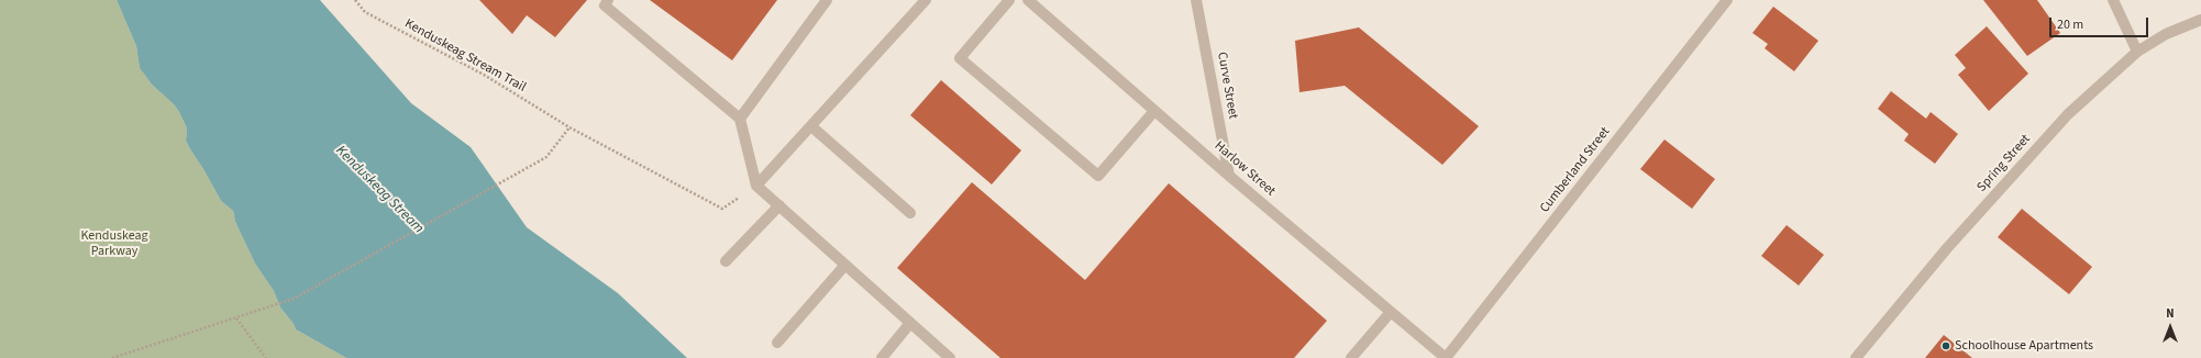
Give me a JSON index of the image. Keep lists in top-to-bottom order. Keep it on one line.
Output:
{"streets":{"street":["Curve Street","Spring Street","Harlow Street","Cumberland Street"],"path":["Kenduskeag Stream Trail"]},"crossings":[["Curve Street","Harlow Street"],["Harlow Street","Cumberland Street"]],"water":["Kenduskeag Stream"],"parks":["Kenduskeag Parkway"],"places":["Schoolhouse Apartments"],"scale_bar":"20 m","north":"top"}
